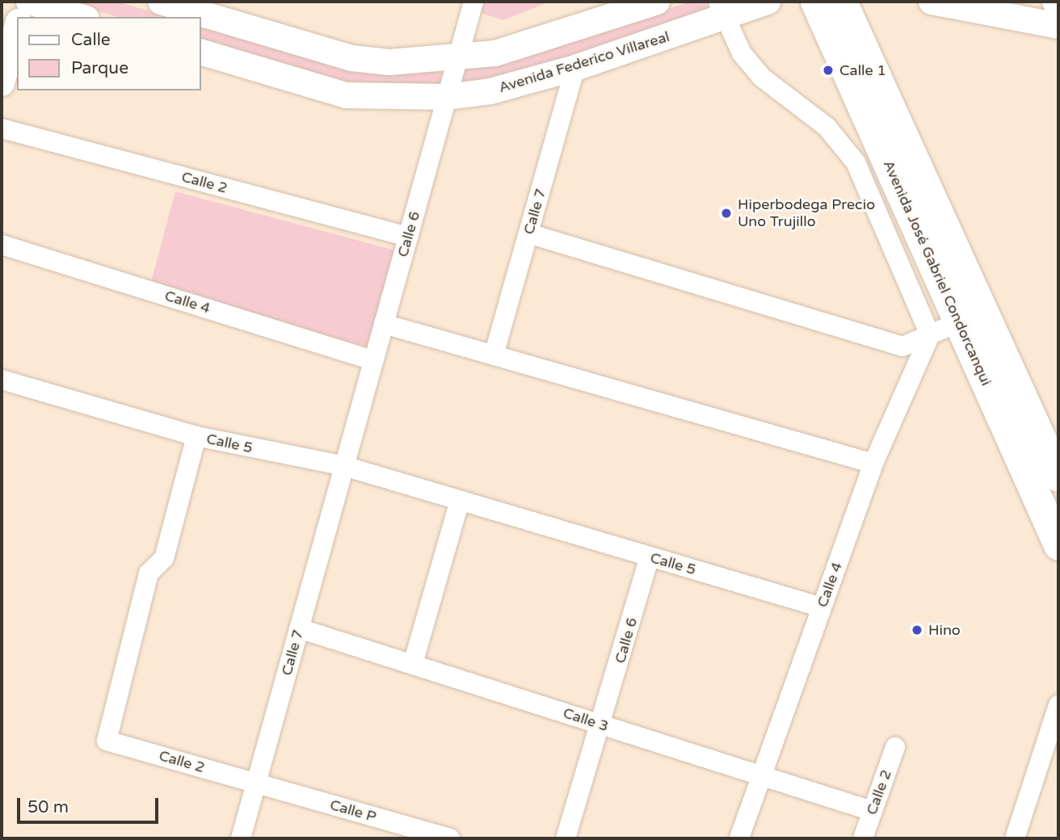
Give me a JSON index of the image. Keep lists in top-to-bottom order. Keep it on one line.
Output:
{"streets":{"highway":["Avenida José Gabriel Condorcanqui"],"main road":["Avenida Federico Villareal"],"street":["Calle 2","Calle 7","Calle 6","Calle 4","Calle 5","Calle 3","Calle P"]},"crossings":[["Avenida Federico Villareal","Calle 7"],["Avenida Federico Villareal","Calle 6"],["Avenida Federico Villareal","Avenida José Gabriel Condorcanqui"],["Calle 2","Calle 7"],["Calle 2","Calle 6"],["Calle 2","Calle 5"],["Calle 2","Calle 3"],["Calle 2","Calle P"],["Calle 7","Calle 6"],["Calle 7","Calle 5"],["Calle 7","Calle 3"],["Calle 7","Calle P"],["Calle 6","Calle 4"],["Calle 6","Calle 5"],["Calle 6","Calle 3"],["Avenida José Gabriel Condorcanqui","Calle 4"],["Calle 4","Calle 5"],["Calle 4","Calle 3"]],"places":["Calle 1","Hiperbodega Precio Uno Trujillo","Hino"],"legend":["Calle","Parque"],"scale_bar":"50 m"}
